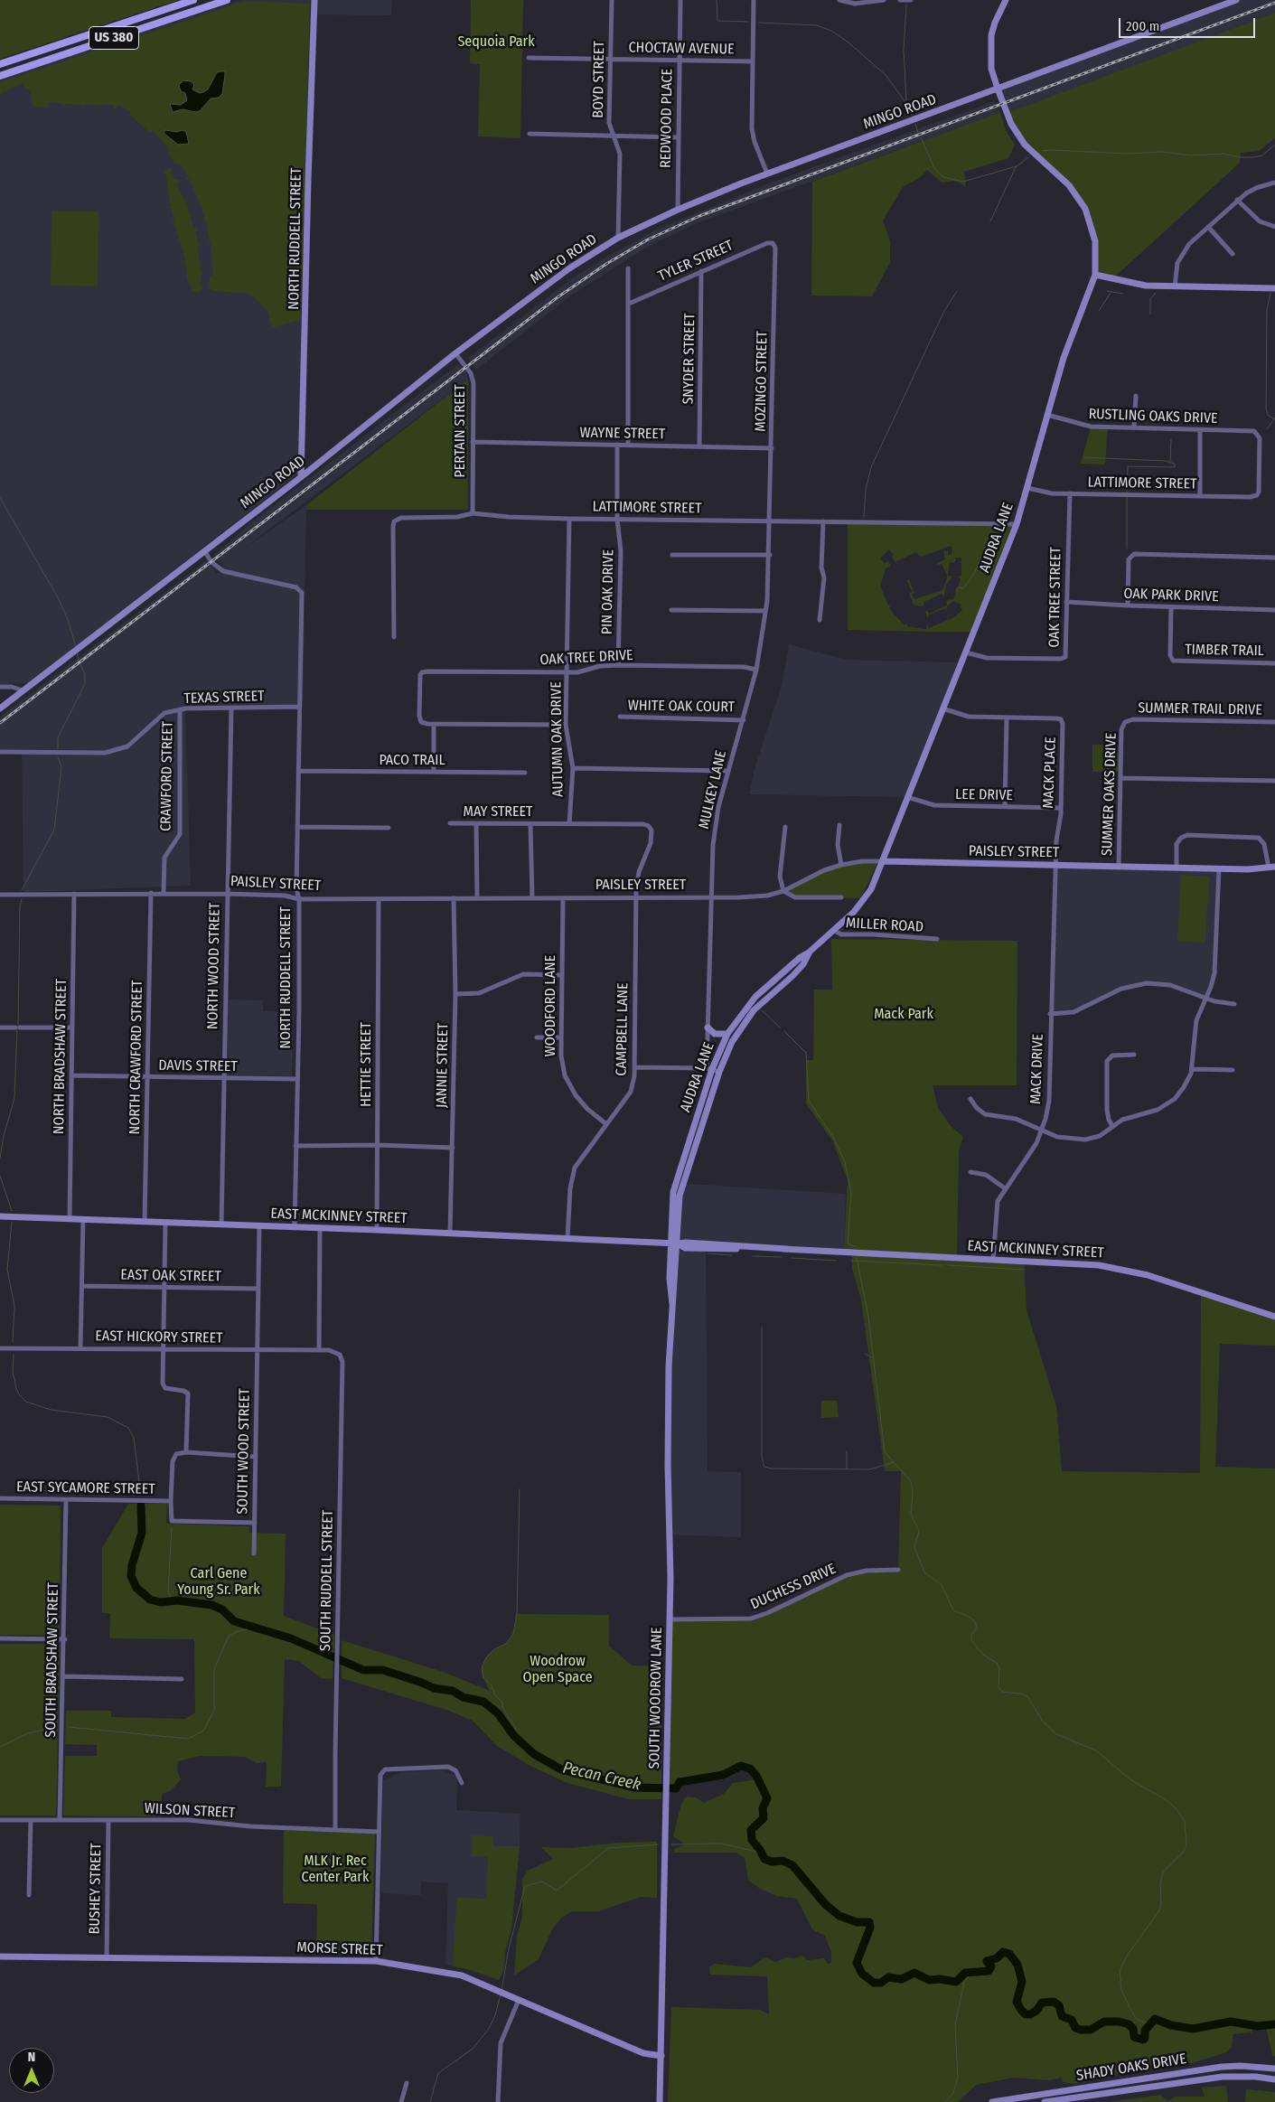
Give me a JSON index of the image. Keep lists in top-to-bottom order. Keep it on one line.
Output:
{"streets":{"main road":["US 380"],"street":["CHOCTAW AVENUE","BOYD STREET","MINGO ROAD","REDWOOD PLACE","NORTH RUDDELL STREET","TYLER STREET","SNYDER STREET","MOZINGO STREET","RUSTLING OAKS DRIVE","PERTAIN STREET","WAYNE STREET","LATTIMORE STREET","AUDRA LANE","PIN OAK DRIVE","OAK PARK DRIVE","OAK TREE STREET","TIMBER TRAIL","OAK TREE DRIVE","TEXAS STREET","WHITE OAK COURT","SUMMER TRAIL DRIVE","AUTUMN OAK DRIVE","PACO TRAIL","MACK PLACE","CRAWFORD STREET","MULKEY LANE","SUMMER OAKS DRIVE","LEE DRIVE","MAY STREET","PAISLEY STREET","MILLER ROAD","NORTH WOOD STREET","WOODFORD LANE","CAMPBELL LANE","NORTH BRADSHAW STREET","NORTH CRAWFORD STREET","HETTIE STREET","JANNIE STREET","DAVIS STREET","MACK DRIVE","EAST MCKINNEY STREET","EAST OAK STREET","EAST HICKORY STREET","SOUTH WOOD STREET","EAST SYCAMORE STREET","SOUTH RUDDELL STREET","DUCHESS DRIVE","SOUTH BRADSHAW STREET","SOUTH WOODROW LANE","WILSON STREET","BUSHEY STREET","MORSE STREET","SHADY OAKS DRIVE"]},"crossings":[["CHOCTAW AVENUE","BOYD STREET"],["CHOCTAW AVENUE","REDWOOD PLACE"],["BOYD STREET","MINGO ROAD"],["MINGO ROAD","REDWOOD PLACE"],["MINGO ROAD","NORTH RUDDELL STREET"],["MINGO ROAD","PERTAIN STREET"],["NORTH RUDDELL STREET","TEXAS STREET"],["NORTH RUDDELL STREET","PACO TRAIL"],["NORTH RUDDELL STREET","PAISLEY STREET"],["NORTH RUDDELL STREET","DAVIS STREET"],["NORTH RUDDELL STREET","EAST MCKINNEY STREET"],["TYLER STREET","SNYDER STREET"],["TYLER STREET","MOZINGO STREET"],["SNYDER STREET","WAYNE STREET"],["MOZINGO STREET","WAYNE STREET"],["MOZINGO STREET","LATTIMORE STREET"],["MOZINGO STREET","MULKEY LANE"],["RUSTLING OAKS DRIVE","LATTIMORE STREET"],["RUSTLING OAKS DRIVE","AUDRA LANE"],["PERTAIN STREET","WAYNE STREET"],["PERTAIN STREET","LATTIMORE STREET"],["LATTIMORE STREET","AUDRA LANE"],["LATTIMORE STREET","PIN OAK DRIVE"],["LATTIMORE STREET","OAK TREE STREET"],["LATTIMORE STREET","AUTUMN OAK DRIVE"],["LATTIMORE STREET","MULKEY LANE"],["AUDRA LANE","OAK TREE STREET"],["AUDRA LANE","MACK PLACE"],["AUDRA LANE","MULKEY LANE"],["AUDRA LANE","LEE DRIVE"],["AUDRA LANE","PAISLEY STREET"],["AUDRA LANE","MILLER ROAD"],["AUDRA LANE","EAST MCKINNEY STREET"],["AUDRA LANE","SOUTH WOODROW LANE"],["PIN OAK DRIVE","OAK TREE DRIVE"],["OAK PARK DRIVE","OAK TREE STREET"],["OAK PARK DRIVE","TIMBER TRAIL"],["OAK TREE DRIVE","AUTUMN OAK DRIVE"],["OAK TREE DRIVE","MULKEY LANE"],["TEXAS STREET","CRAWFORD STREET"],["TEXAS STREET","NORTH WOOD STREET"],["WHITE OAK COURT","MULKEY LANE"],["SUMMER TRAIL DRIVE","SUMMER OAKS DRIVE"],["AUTUMN OAK DRIVE","MAY STREET"],["MACK PLACE","LEE DRIVE"],["MACK PLACE","PAISLEY STREET"],["MACK PLACE","MACK DRIVE"],["CRAWFORD STREET","PAISLEY STREET"],["MULKEY LANE","PAISLEY STREET"],["SUMMER OAKS DRIVE","PAISLEY STREET"],["MAY STREET","CAMPBELL LANE"],["PAISLEY STREET","NORTH WOOD STREET"],["PAISLEY STREET","WOODFORD LANE"],["PAISLEY STREET","CAMPBELL LANE"],["PAISLEY STREET","NORTH BRADSHAW STREET"],["PAISLEY STREET","NORTH CRAWFORD STREET"],["PAISLEY STREET","HETTIE STREET"],["PAISLEY STREET","JANNIE STREET"],["PAISLEY STREET","MACK DRIVE"],["NORTH WOOD STREET","DAVIS STREET"],["NORTH WOOD STREET","EAST MCKINNEY STREET"],["WOODFORD LANE","CAMPBELL LANE"],["CAMPBELL LANE","EAST MCKINNEY STREET"],["NORTH BRADSHAW STREET","DAVIS STREET"],["NORTH BRADSHAW STREET","EAST MCKINNEY STREET"],["NORTH CRAWFORD STREET","DAVIS STREET"],["NORTH CRAWFORD STREET","EAST MCKINNEY STREET"],["HETTIE STREET","EAST MCKINNEY STREET"],["JANNIE STREET","EAST MCKINNEY STREET"],["MACK DRIVE","EAST MCKINNEY STREET"],["EAST HICKORY STREET","SOUTH WOOD STREET"],["EAST HICKORY STREET","SOUTH RUDDELL STREET"],["EAST SYCAMORE STREET","SOUTH BRADSHAW STREET"],["SOUTH RUDDELL STREET","WILSON STREET"],["DUCHESS DRIVE","SOUTH WOODROW LANE"],["SOUTH BRADSHAW STREET","WILSON STREET"],["SOUTH WOODROW LANE","MORSE STREET"],["WILSON STREET","BUSHEY STREET"],["BUSHEY STREET","MORSE STREET"]],"water":["Pecan Creek"],"parks":["Sequoia Park","Mack Park","Carl Gene Young Sr. Park","Woodrow Open Space","MLK Jr. Rec Center Park"],"scale_bar":"200 m","north":"top"}
